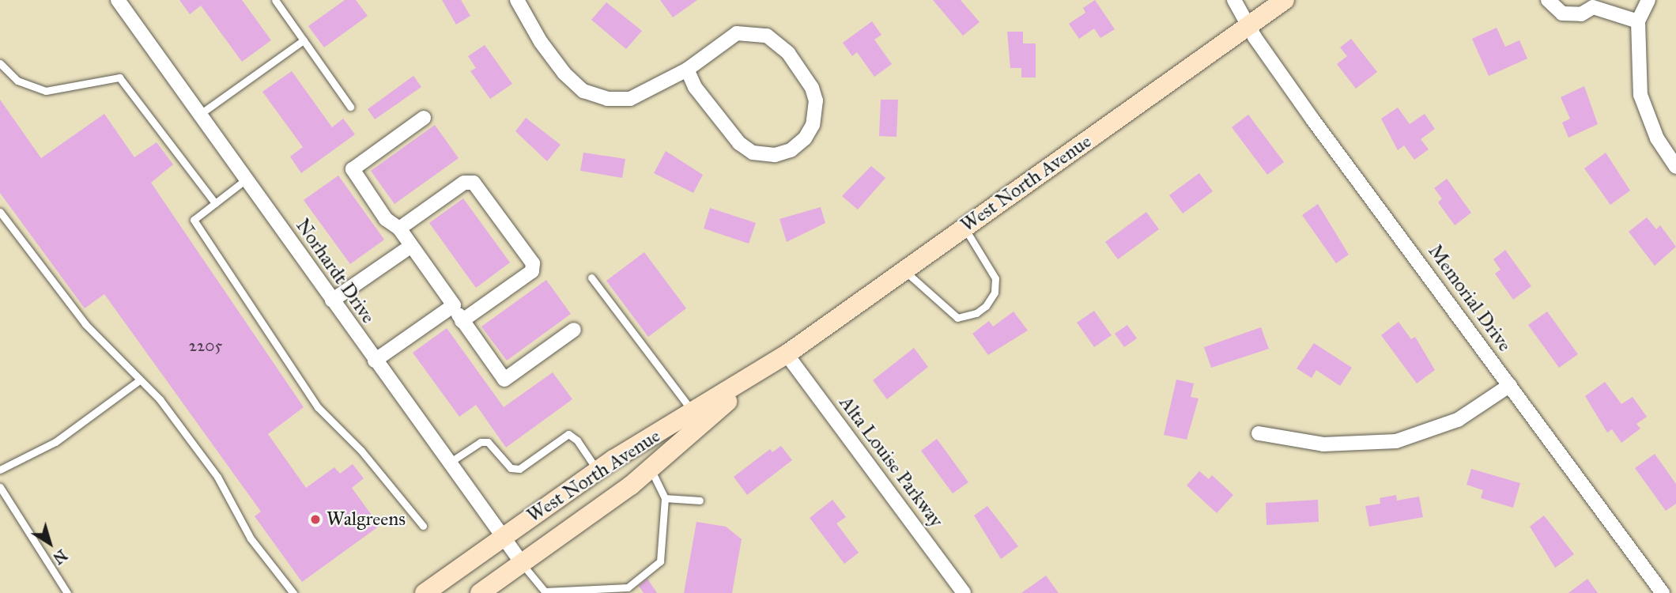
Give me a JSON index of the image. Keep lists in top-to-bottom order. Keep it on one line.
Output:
{"streets":{"main road":["West North Avenue"],"street":["Norhardt Drive","Memorial Drive","Alta Louise Parkway"]},"crossings":[["West North Avenue","Norhardt Drive"],["West North Avenue","Memorial Drive"],["West North Avenue","Alta Louise Parkway"]],"places":["Walgreens"],"house_numbers":["2205"],"north":"bottom right"}
